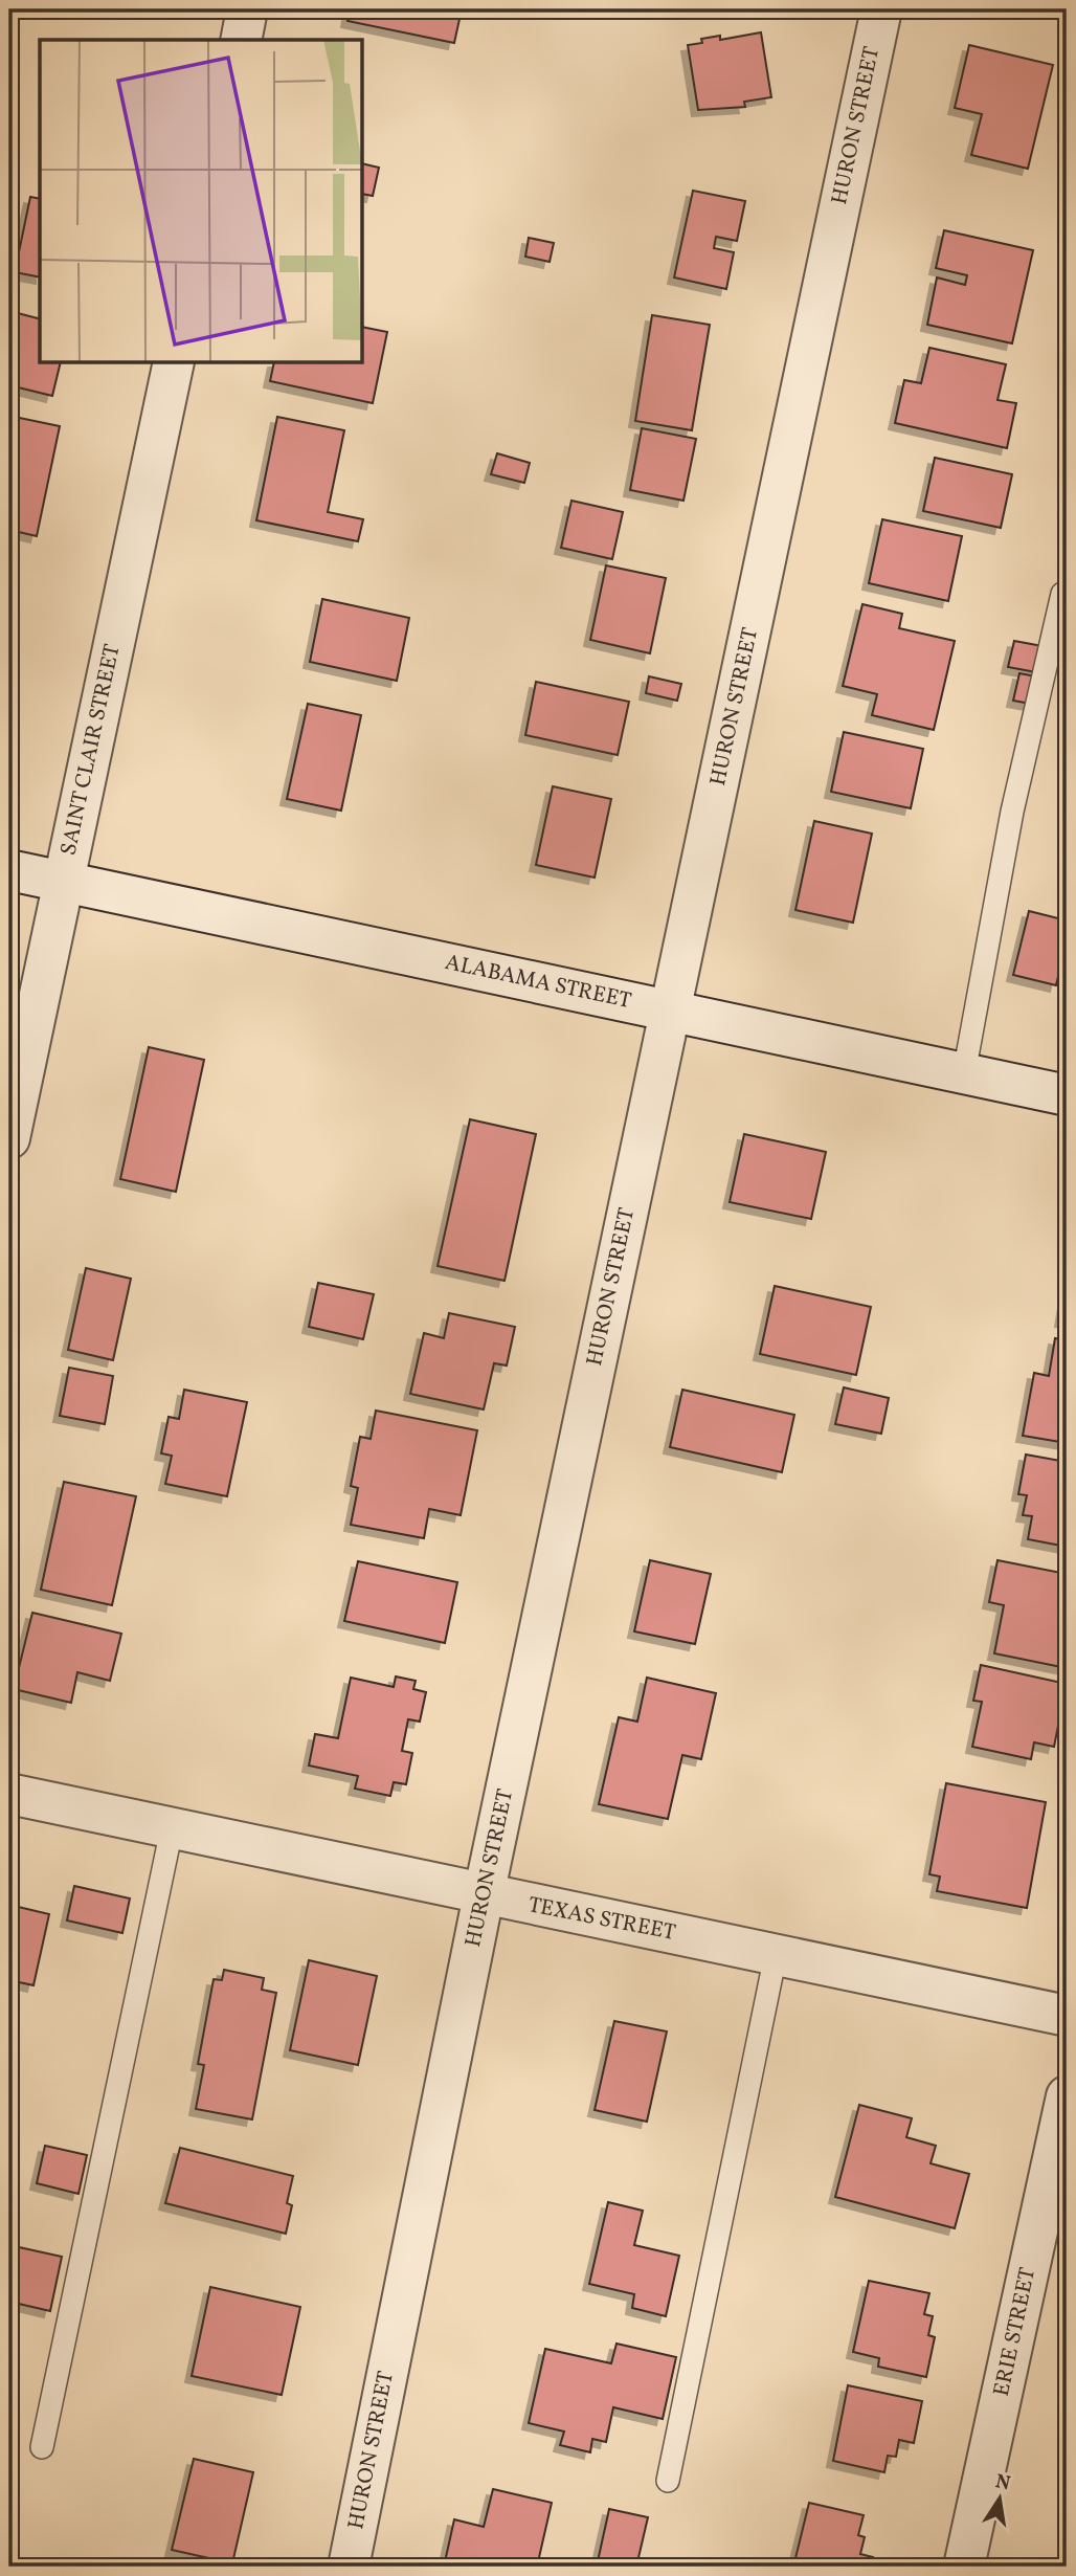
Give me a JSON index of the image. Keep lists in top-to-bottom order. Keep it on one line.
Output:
{"streets":{"street":["HURON STREET","SAINT CLAIR STREET","ALABAMA STREET","TEXAS STREET","ERIE STREET"]},"crossings":[["HURON STREET","ALABAMA STREET"],["HURON STREET","TEXAS STREET"],["SAINT CLAIR STREET","ALABAMA STREET"]],"north":"top"}
